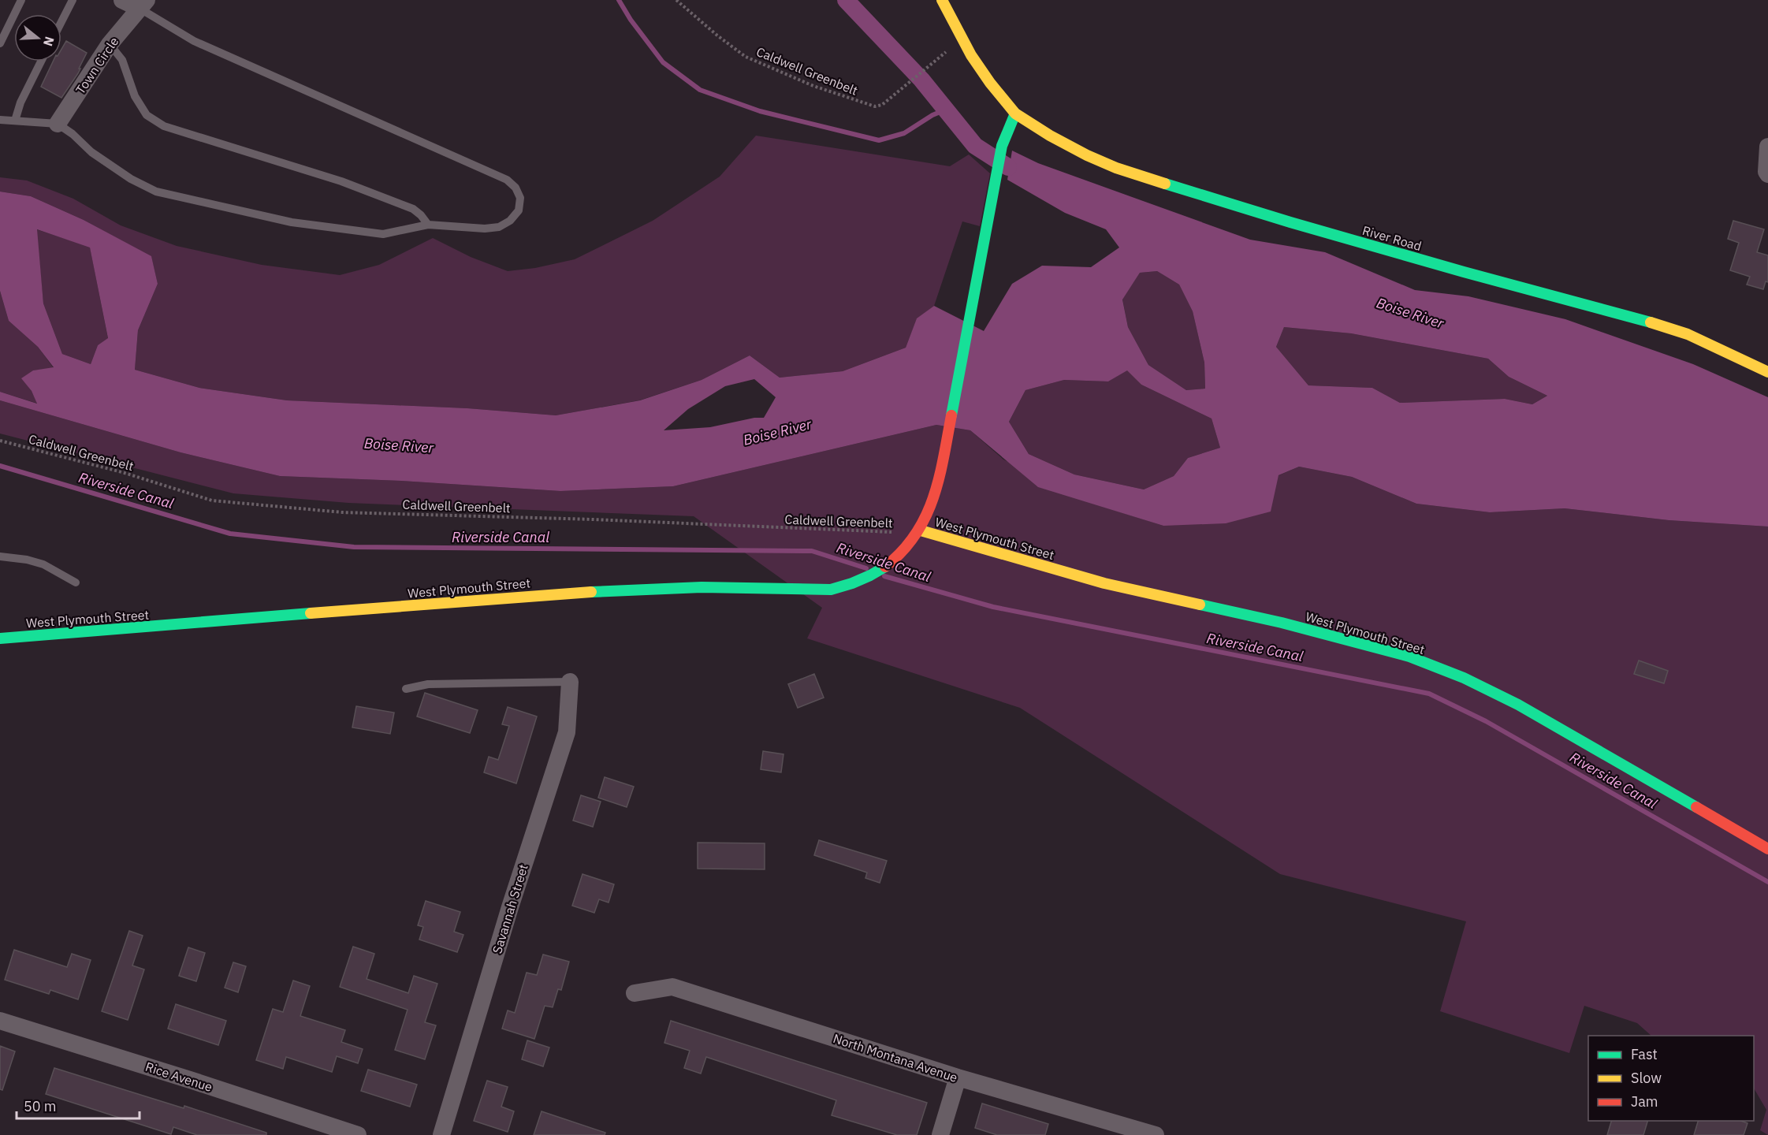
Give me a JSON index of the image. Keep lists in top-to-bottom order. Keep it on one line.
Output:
{"streets":{"street":["Town Circle","River Road","West Plymouth Street","Savannah Street","North Montana Avenue","Rice Avenue"],"path":["Caldwell Greenbelt"]},"crossings":[["Caldwell Greenbelt","West Plymouth Street"],["River Road","West Plymouth Street"]],"water":["Boise River","Riverside Canal"],"legend":["Fast","Slow","Jam"],"scale_bar":"50 m","north":"right"}
